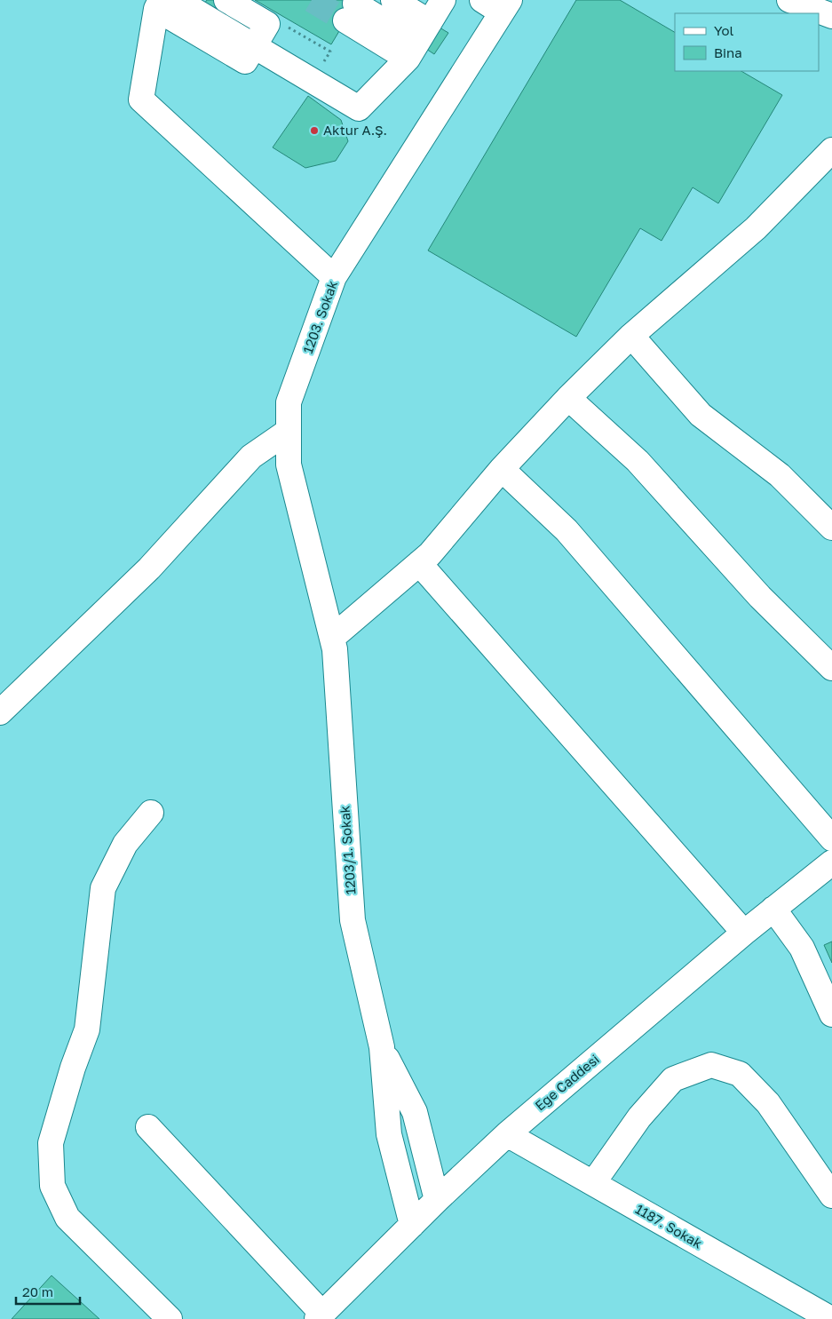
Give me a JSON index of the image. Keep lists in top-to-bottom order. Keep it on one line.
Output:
{"streets":{"street":["1203. Sokak","1203/1. Sokak","Ege Caddesi","1187. Sokak"]},"crossings":[["1203. Sokak","1203/1. Sokak"],["1203/1. Sokak","Ege Caddesi"],["Ege Caddesi","1187. Sokak"]],"places":["Aktur A.Ş."],"legend":["Yol","Bina"],"scale_bar":"20 m"}
